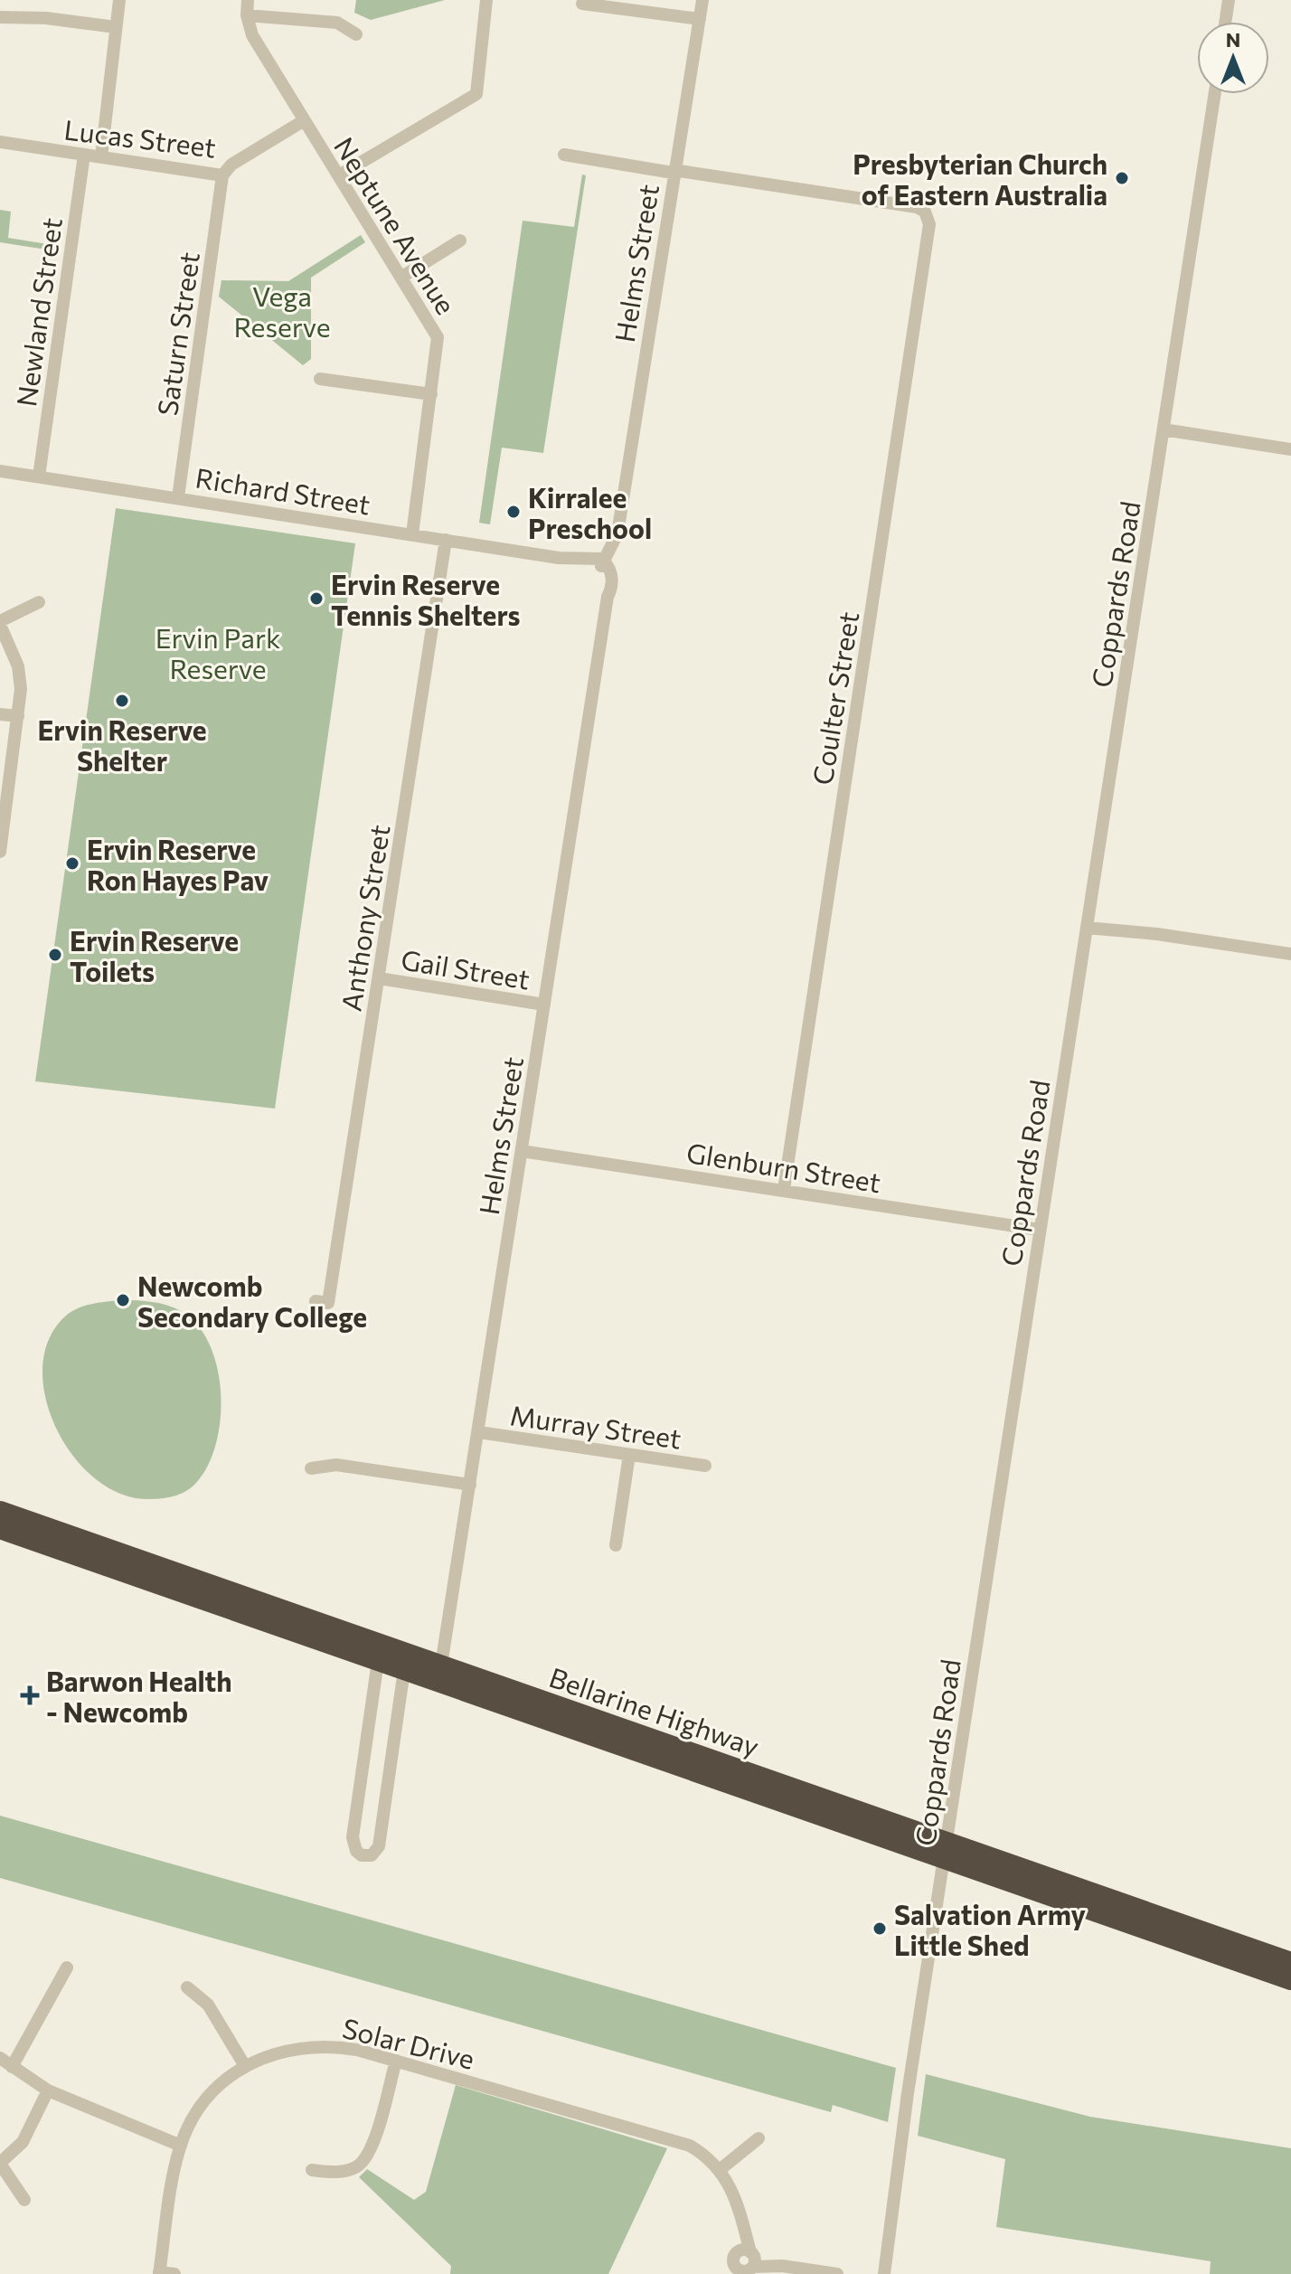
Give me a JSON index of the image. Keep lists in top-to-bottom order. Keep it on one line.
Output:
{"streets":{"highway":["Bellarine Highway"],"street":["Lucas Street","Neptune Avenue","Helms Street","Newland Street","Saturn Street","Richard Street","Coppards Road","Coulter Street","Anthony Street","Gail Street","Glenburn Street","Murray Street","Solar Drive"]},"crossings":[["Lucas Street","Neptune Avenue"],["Lucas Street","Newland Street"],["Lucas Street","Saturn Street"],["Neptune Avenue","Richard Street"],["Helms Street","Richard Street"],["Helms Street","Coulter Street"],["Helms Street","Gail Street"],["Helms Street","Glenburn Street"],["Helms Street","Murray Street"],["Helms Street","Bellarine Highway"],["Newland Street","Richard Street"],["Saturn Street","Richard Street"],["Richard Street","Anthony Street"],["Coppards Road","Glenburn Street"],["Coppards Road","Bellarine Highway"],["Coulter Street","Glenburn Street"],["Anthony Street","Gail Street"]],"parks":["Vega Reserve","Ervin Park Reserve"],"places":{"other":["Presbyterian Church of Eastern Australia","Kirralee Preschool","Ervin Reserve Tennis Shelters","Ervin Reserve Shelter","Ervin Reserve Ron Hayes Pav","Ervin Reserve Toilets","Newcomb Secondary College","Salvation Army Little Shed"],"health":["Barwon Health - Newcomb"]},"north":"top"}
